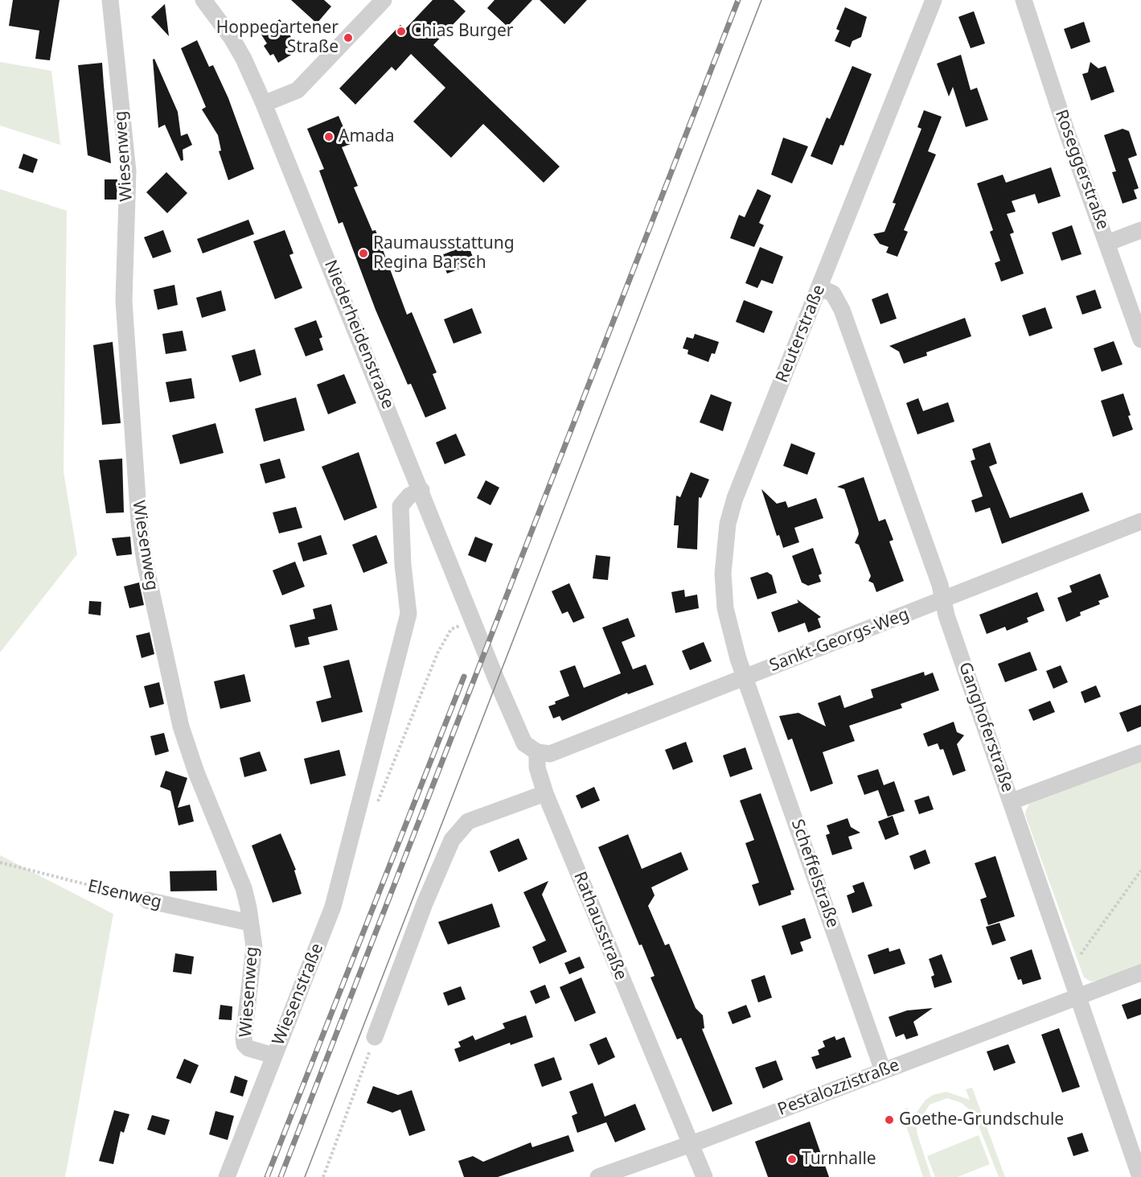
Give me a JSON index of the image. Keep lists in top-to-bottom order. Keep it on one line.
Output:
{"streets":{"street":["Wiesenweg","Roseggerstraße","Reuterstraße","Niederheidenstraße","Sankt-Georgs-Weg","Ganghoferstraße","Scheffelstraße","Elsenweg","Rathausstraße","Wiesenstraße","Pestalozzistraße"]},"crossings":[["Wiesenweg","Elsenweg"],["Wiesenweg","Wiesenstraße"],["Reuterstraße","Sankt-Georgs-Weg"],["Reuterstraße","Ganghoferstraße"],["Reuterstraße","Scheffelstraße"],["Niederheidenstraße","Sankt-Georgs-Weg"],["Niederheidenstraße","Rathausstraße"],["Niederheidenstraße","Wiesenstraße"],["Sankt-Georgs-Weg","Ganghoferstraße"],["Sankt-Georgs-Weg","Scheffelstraße"],["Sankt-Georgs-Weg","Rathausstraße"],["Ganghoferstraße","Pestalozzistraße"],["Scheffelstraße","Pestalozzistraße"],["Rathausstraße","Pestalozzistraße"]],"places":["Chias Burger","Hoppegartener Straße","Amada","Raumausstattung Regina Barsch","Goethe-Grundschule","Turnhalle"]}
